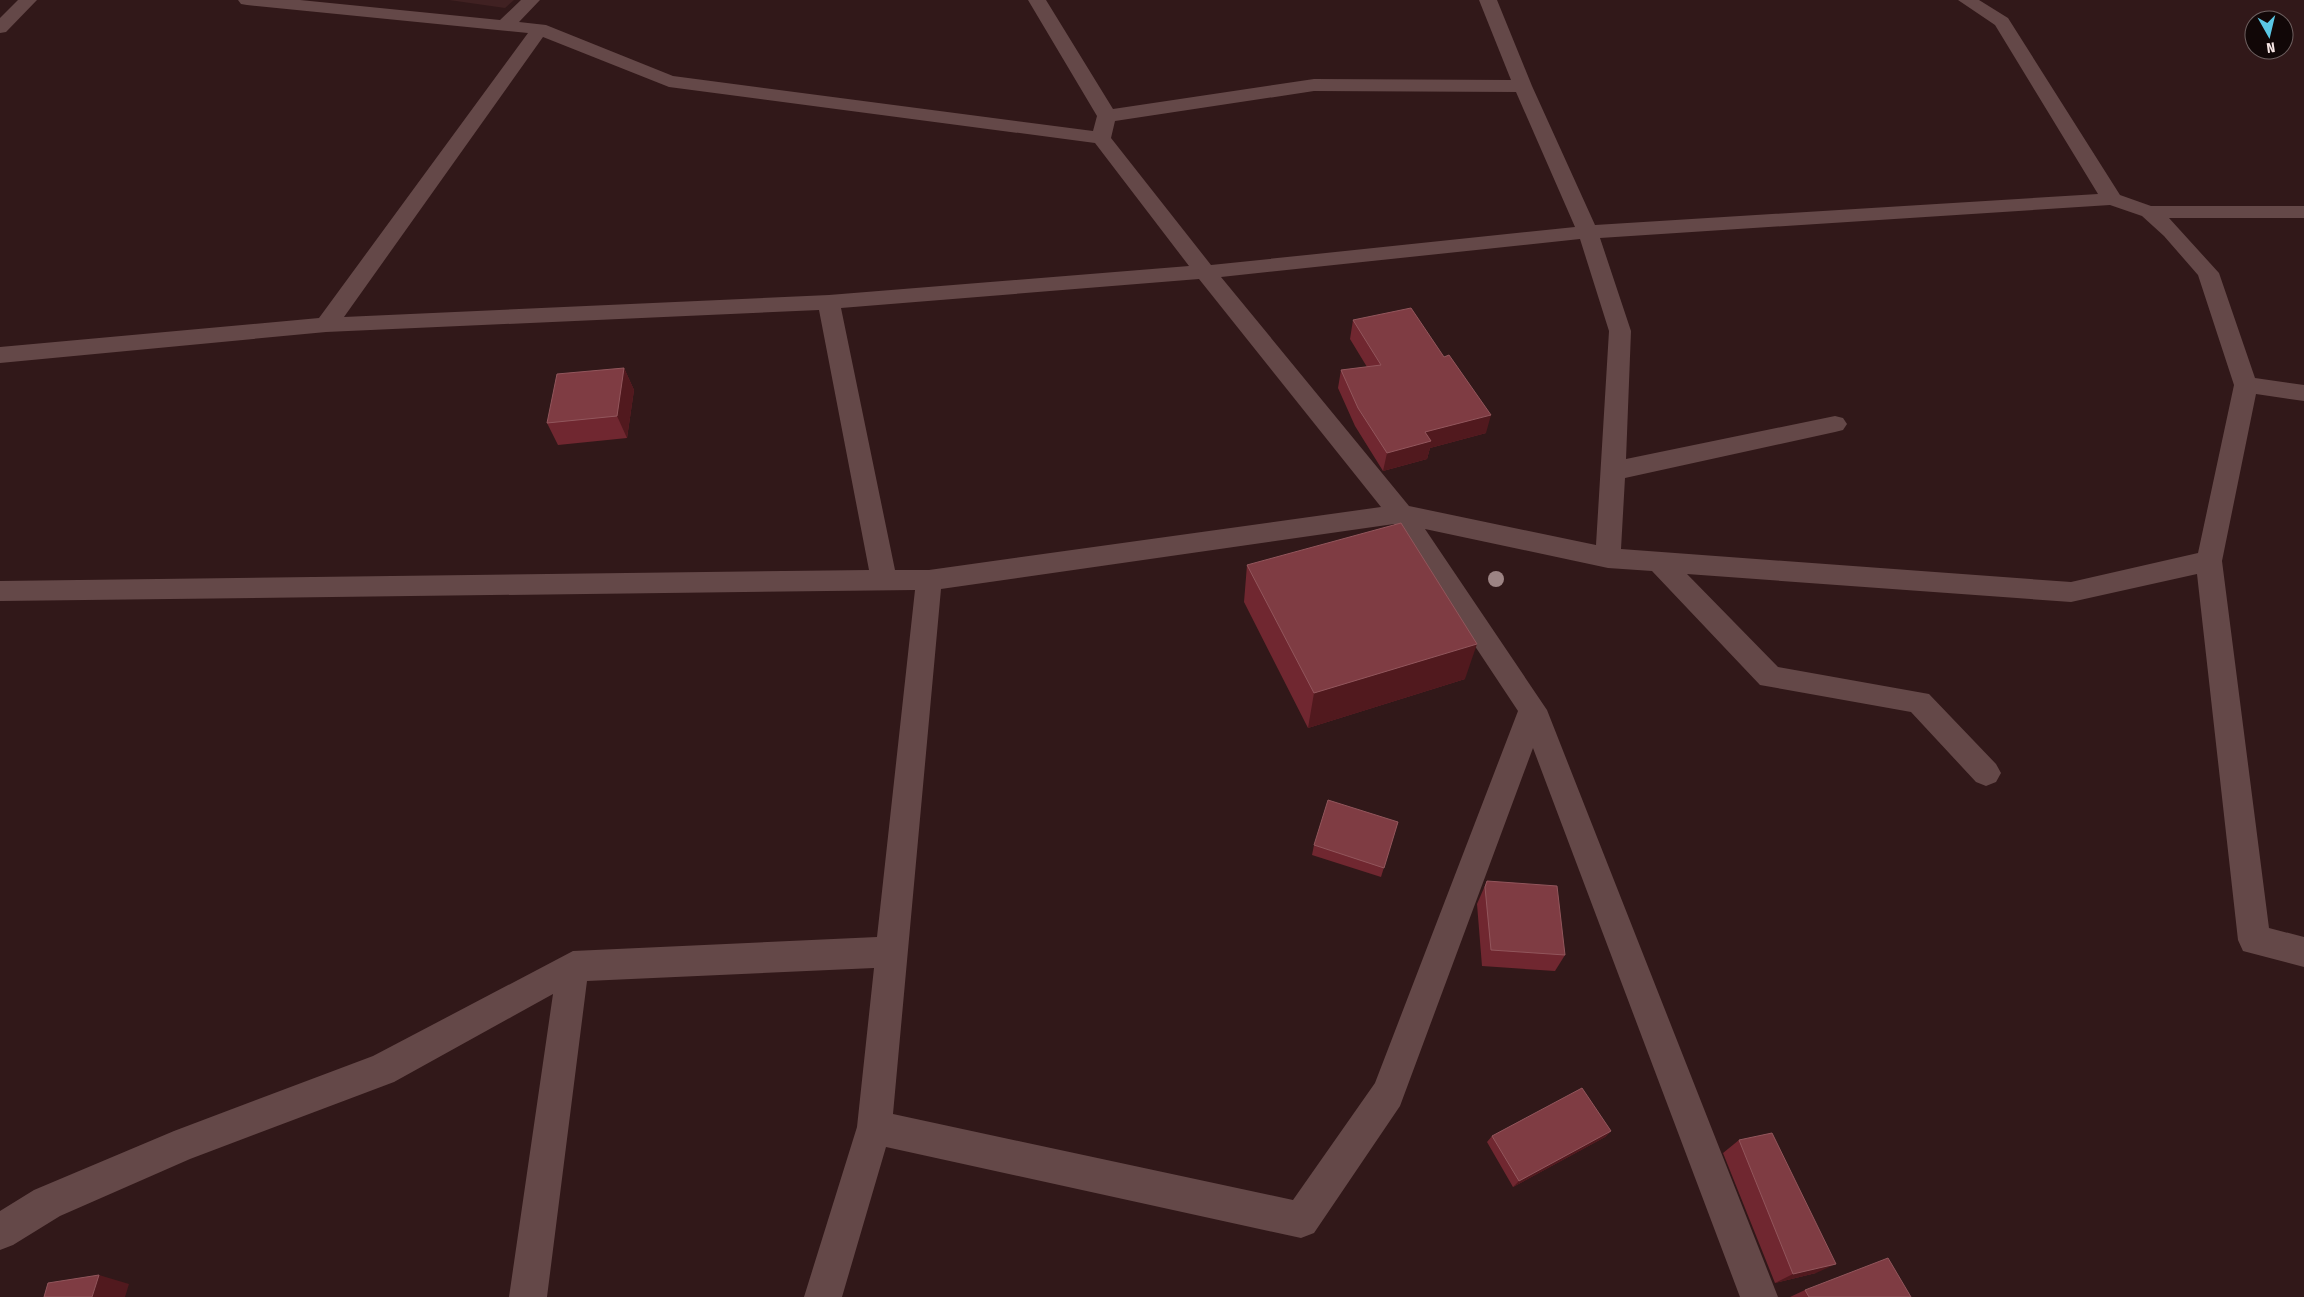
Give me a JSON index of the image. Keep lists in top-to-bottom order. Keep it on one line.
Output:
{"north":"bottom"}
